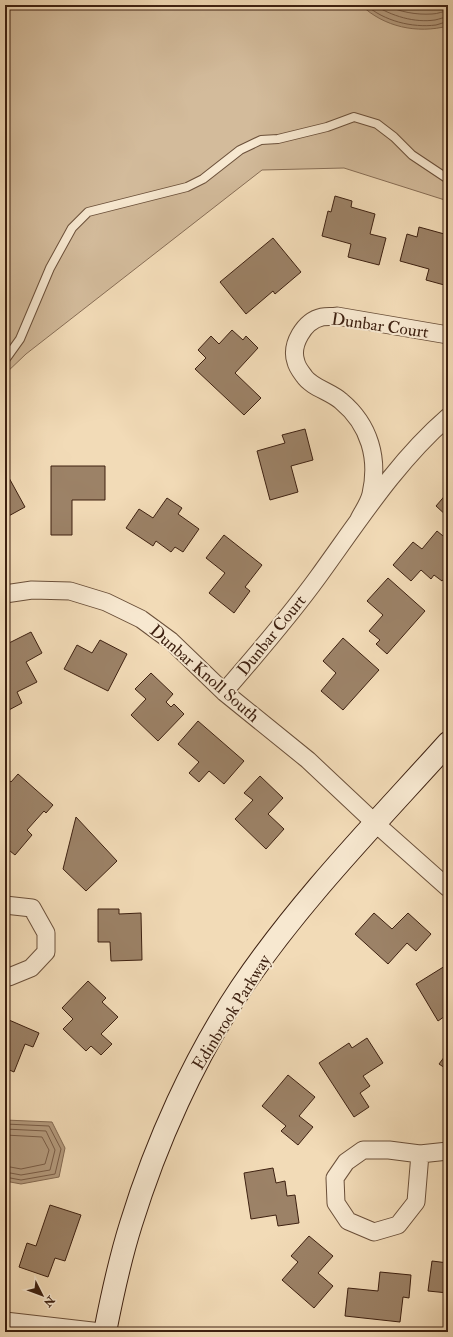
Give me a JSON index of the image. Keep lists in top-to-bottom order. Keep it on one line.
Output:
{"streets":{"street":["Dunbar Court","Dunbar Knoll South","Edinbrook Parkway"]},"crossings":[["Dunbar Court","Dunbar Knoll South"],["Dunbar Knoll South","Edinbrook Parkway"]],"north":"bottom right"}
